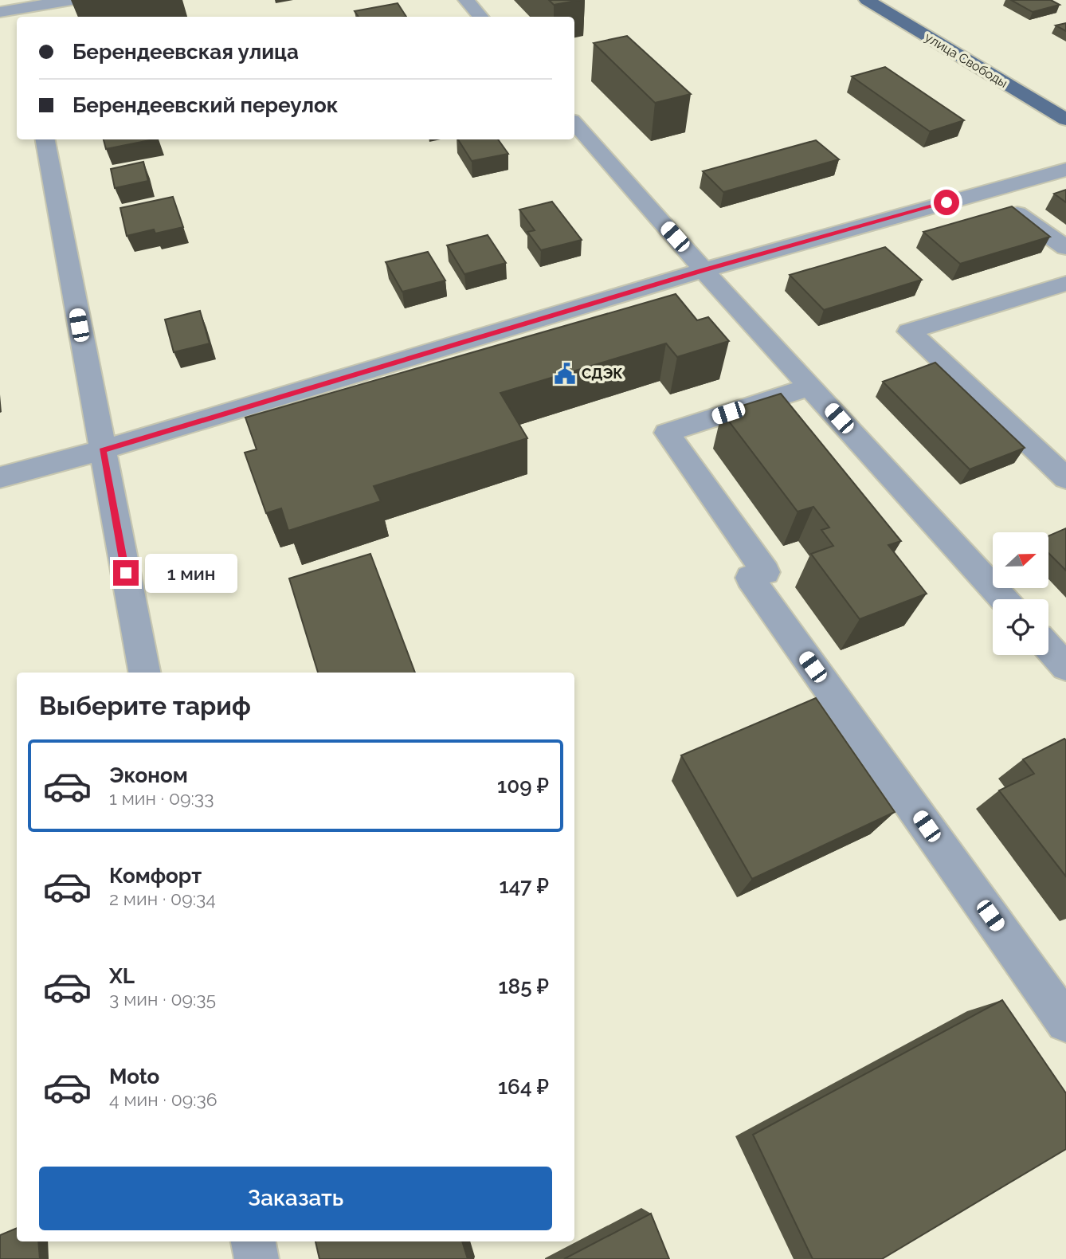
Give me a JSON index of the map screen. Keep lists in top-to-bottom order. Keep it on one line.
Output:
{"streets":{"main road":["улица Свободы"]},"places":{"public building":["СДЭК"]},"north":"right","page":{"banner":["Берендеевская улица","Берендеевский переулок"],"bubble":"1 мин","heading":"Выберите тариф","list":[{"name":"Эконом","note":"1 мин · 09:33","value":"109 ₽"},{"name":"Комфорт","note":"2 мин · 09:34","value":"147 ₽"},{"name":"XL","note":"3 мин · 09:35","value":"185 ₽"},{"name":"Moto","note":"4 мин · 09:36","value":"164 ₽"}],"buttons":"Заказать"}}
